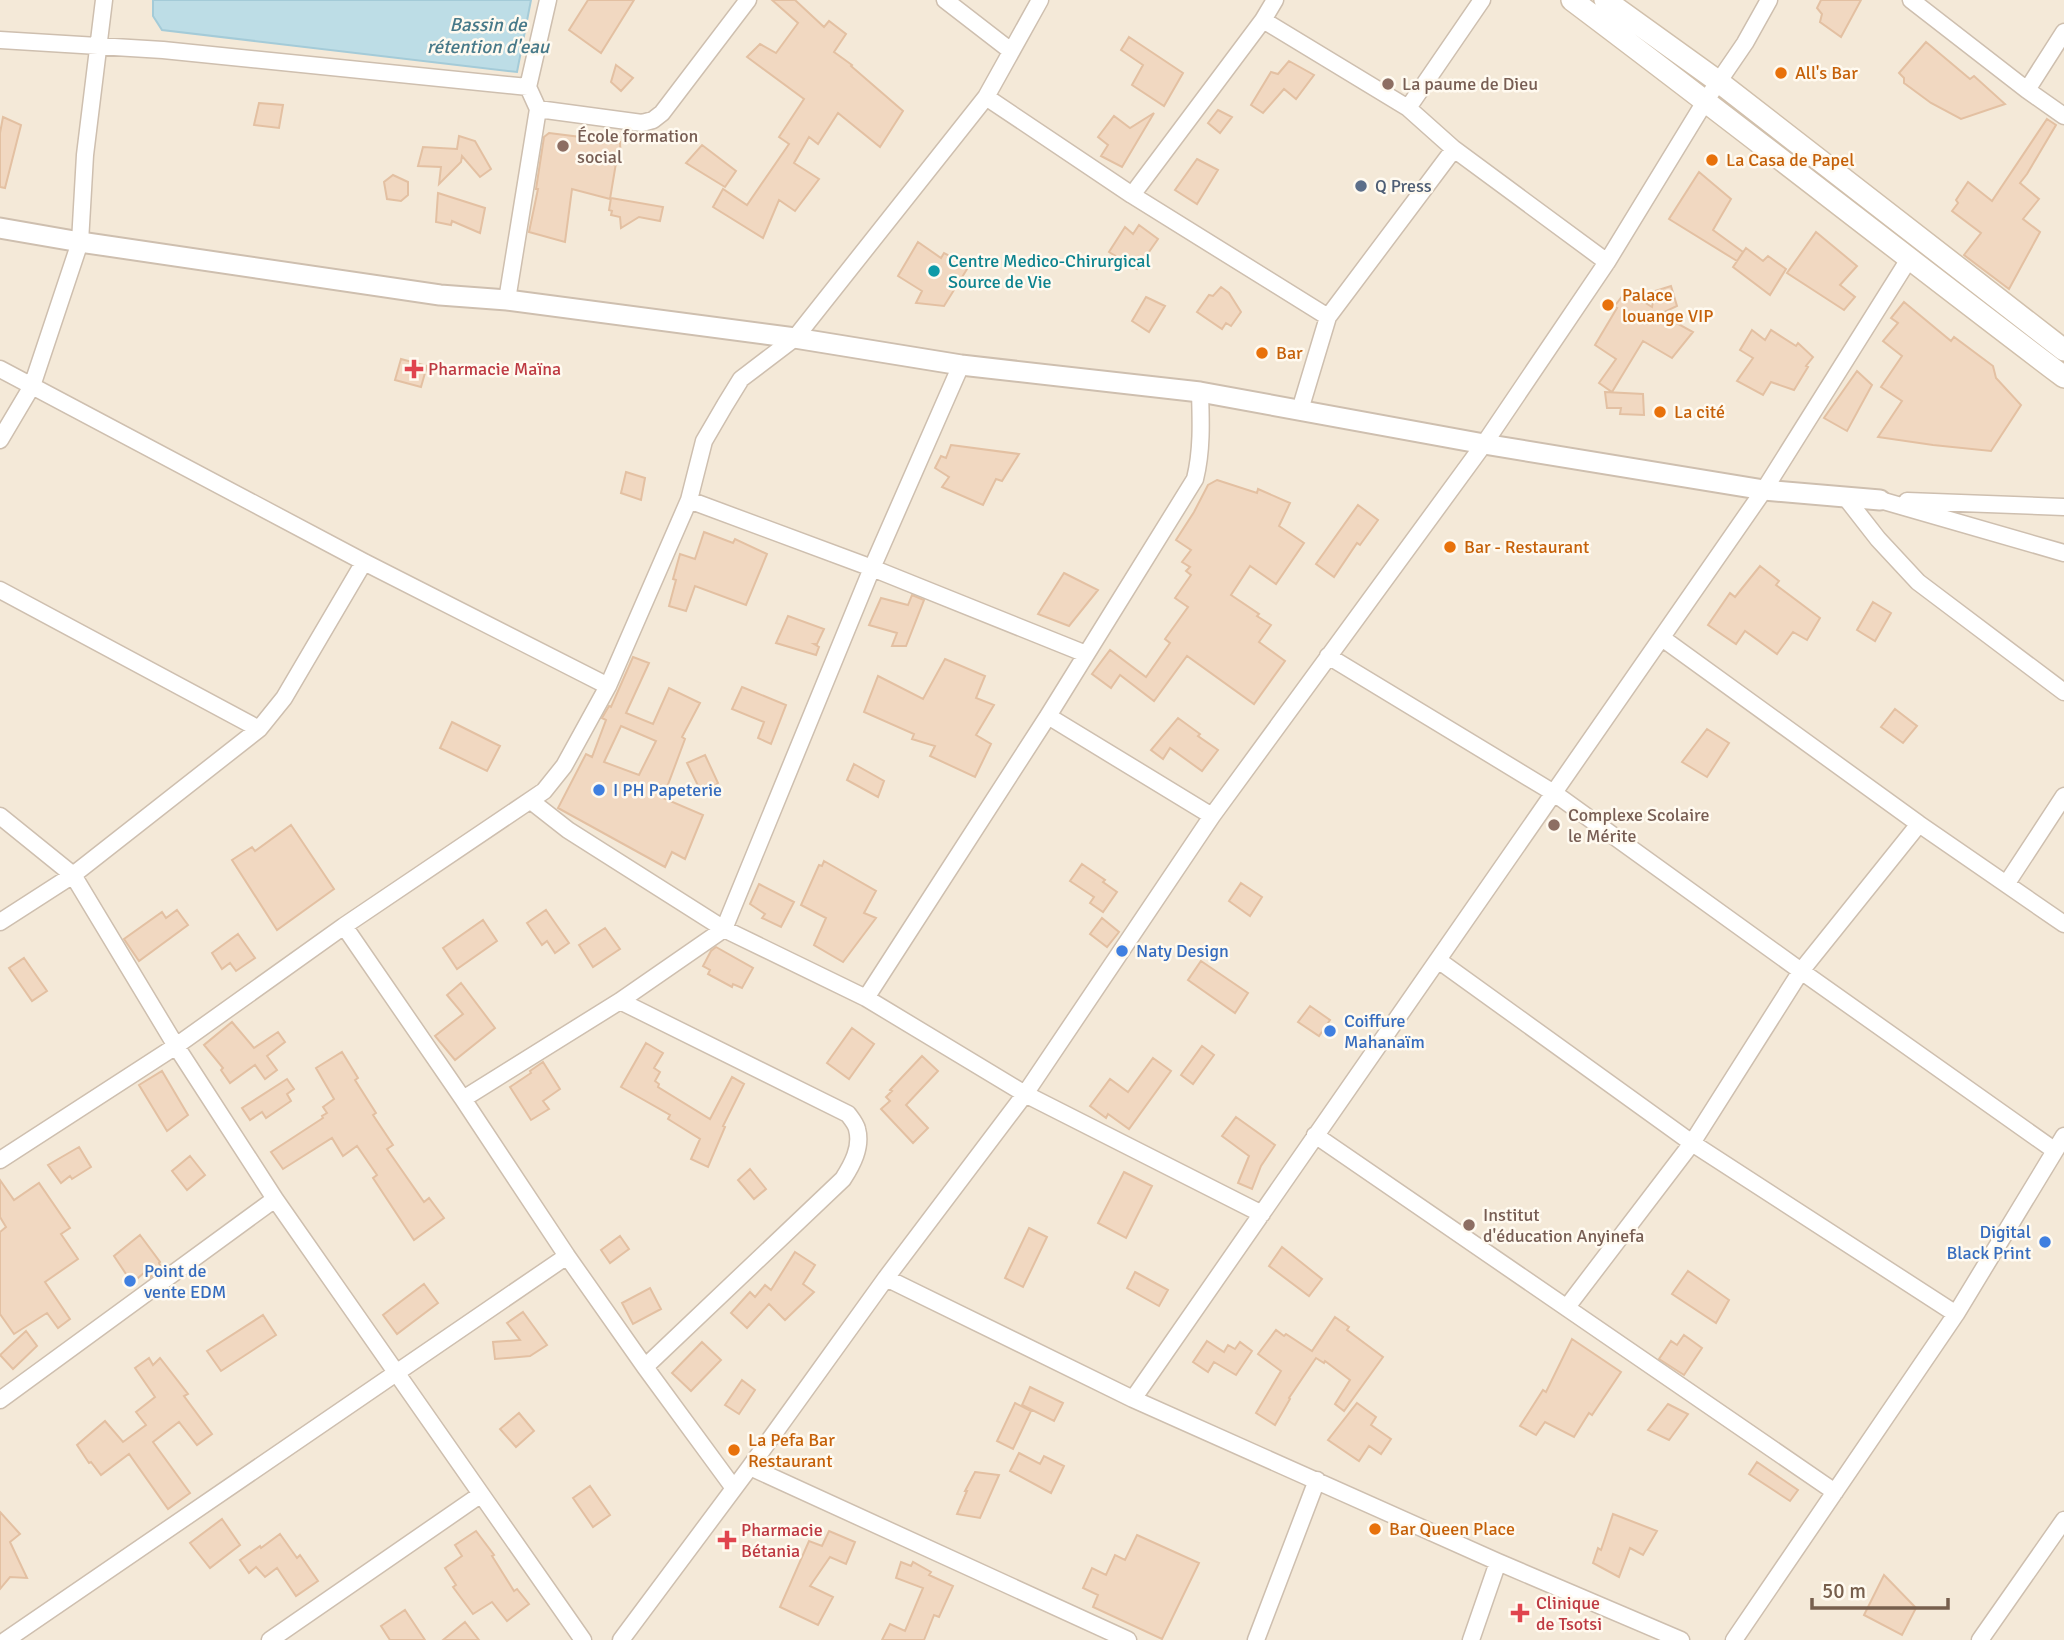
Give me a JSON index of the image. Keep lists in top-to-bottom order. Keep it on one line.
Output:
{"water":["Bassin de rétention d'eau"],"places":{"other":["All's Bar","La paume de Dieu","École formation social","La Casa de Papel","Q Press","Centre Medico-Chirurgical Source de Vie","Palace louange VIP","Bar","La cité","Bar - Restaurant","I PH Papeterie","Complexe Scolaire le Mérite","Naty Design","Coiffure Mahanaïm","Institut d'éducation Anyinefa","Digital Black Print","Point de vente EDM","La Pefa Bar Restaurant","Bar Queen Place"],"health":["Pharmacie Maïna","Pharmacie Bétania","Clinique de Tsotsi"]},"scale_bar":"50 m"}
